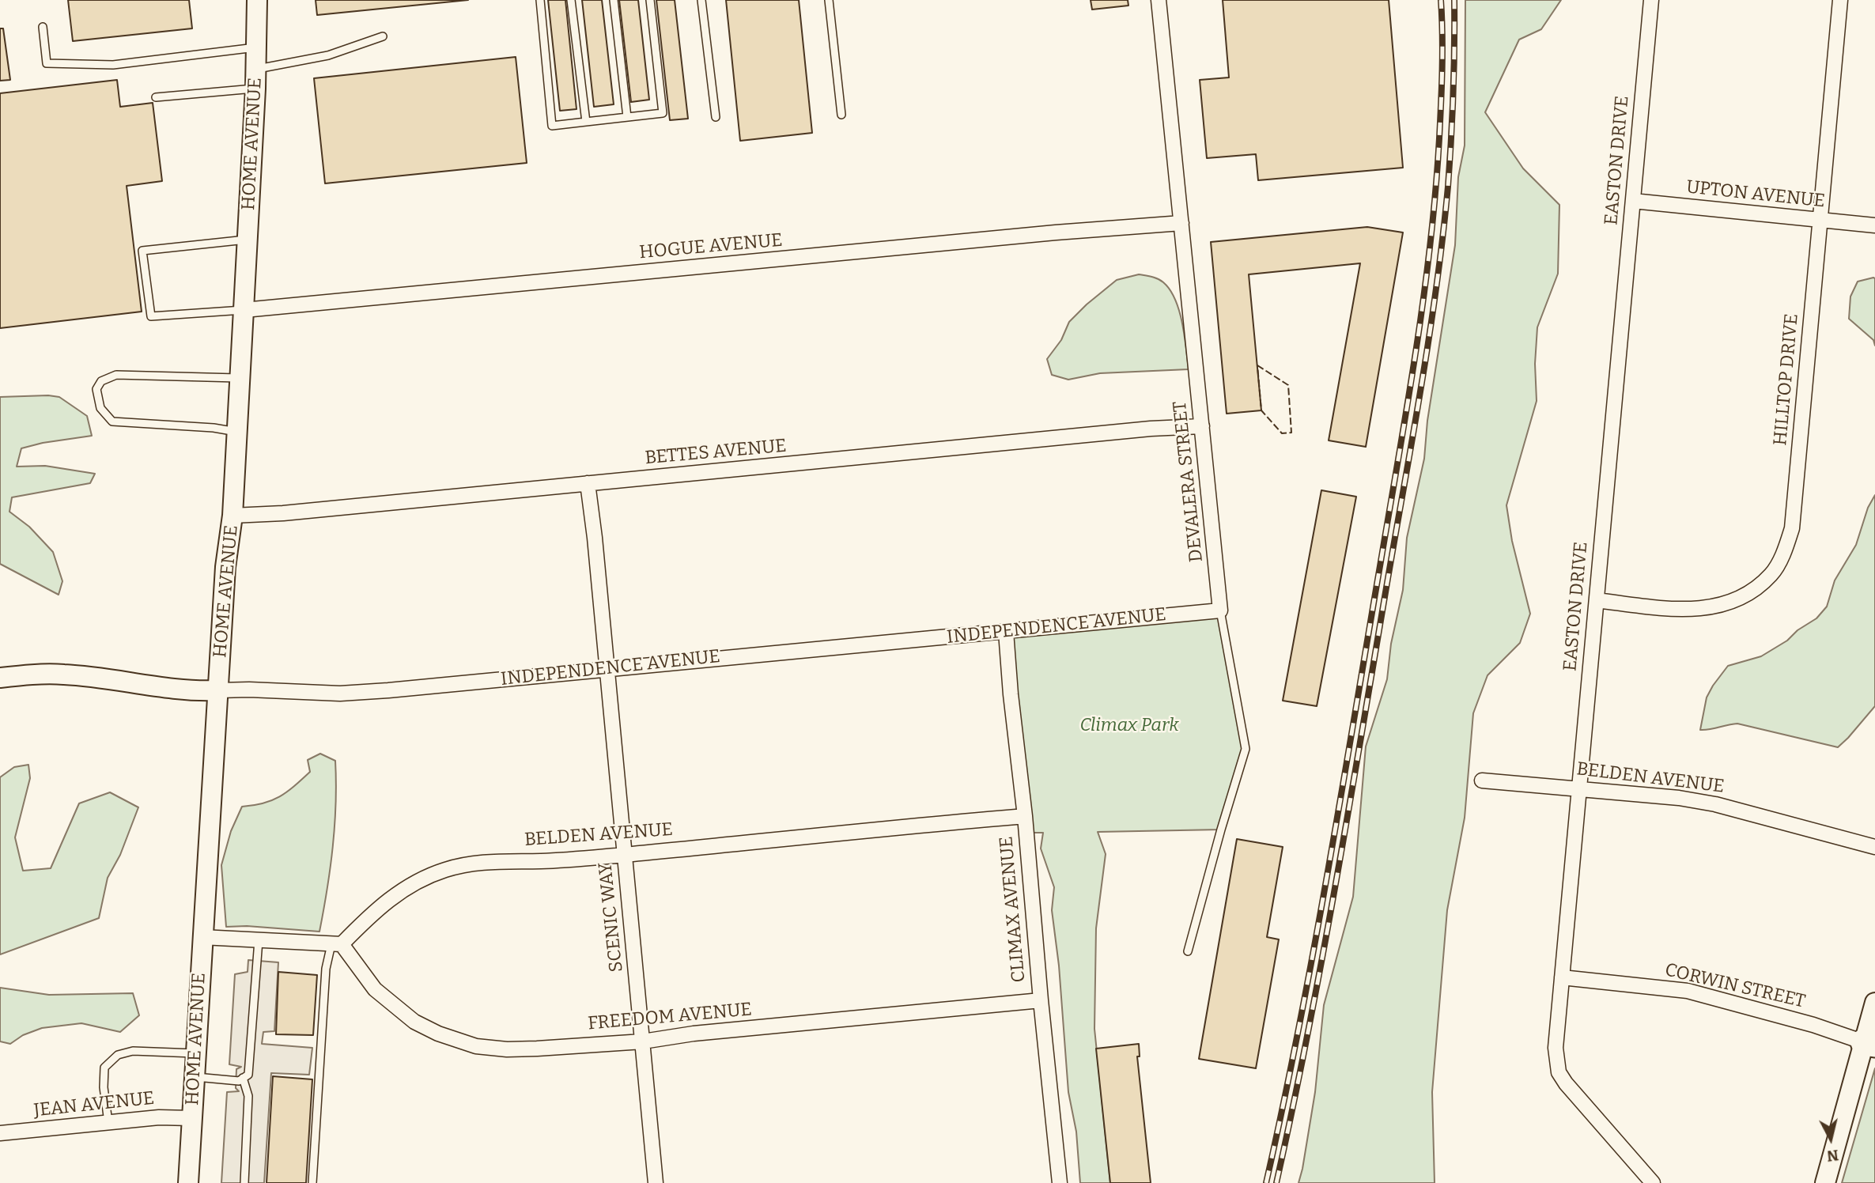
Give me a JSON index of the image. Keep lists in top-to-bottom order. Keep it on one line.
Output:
{"streets":{"street":["HOME AVENUE","EASTON DRIVE","UPTON AVENUE","HOGUE AVENUE","HILLTOP DRIVE","BETTES AVENUE","DEVALERA STREET","INDEPENDENCE AVENUE","BELDEN AVENUE","CLIMAX AVENUE","SCENIC WAY","CORWIN STREET","FREEDOM AVENUE","JEAN AVENUE"]},"crossings":[["HOME AVENUE","HOGUE AVENUE"],["HOME AVENUE","BETTES AVENUE"],["HOME AVENUE","INDEPENDENCE AVENUE"],["HOME AVENUE","JEAN AVENUE"],["EASTON DRIVE","UPTON AVENUE"],["EASTON DRIVE","HILLTOP DRIVE"],["EASTON DRIVE","BELDEN AVENUE"],["EASTON DRIVE","CORWIN STREET"],["UPTON AVENUE","HILLTOP DRIVE"],["HOGUE AVENUE","DEVALERA STREET"],["BETTES AVENUE","DEVALERA STREET"],["BETTES AVENUE","SCENIC WAY"],["DEVALERA STREET","INDEPENDENCE AVENUE"],["INDEPENDENCE AVENUE","CLIMAX AVENUE"],["INDEPENDENCE AVENUE","SCENIC WAY"],["BELDEN AVENUE","CLIMAX AVENUE"],["BELDEN AVENUE","SCENIC WAY"],["BELDEN AVENUE","FREEDOM AVENUE"],["CLIMAX AVENUE","FREEDOM AVENUE"],["SCENIC WAY","FREEDOM AVENUE"]],"parks":["Climax Park"],"north":"bottom"}
